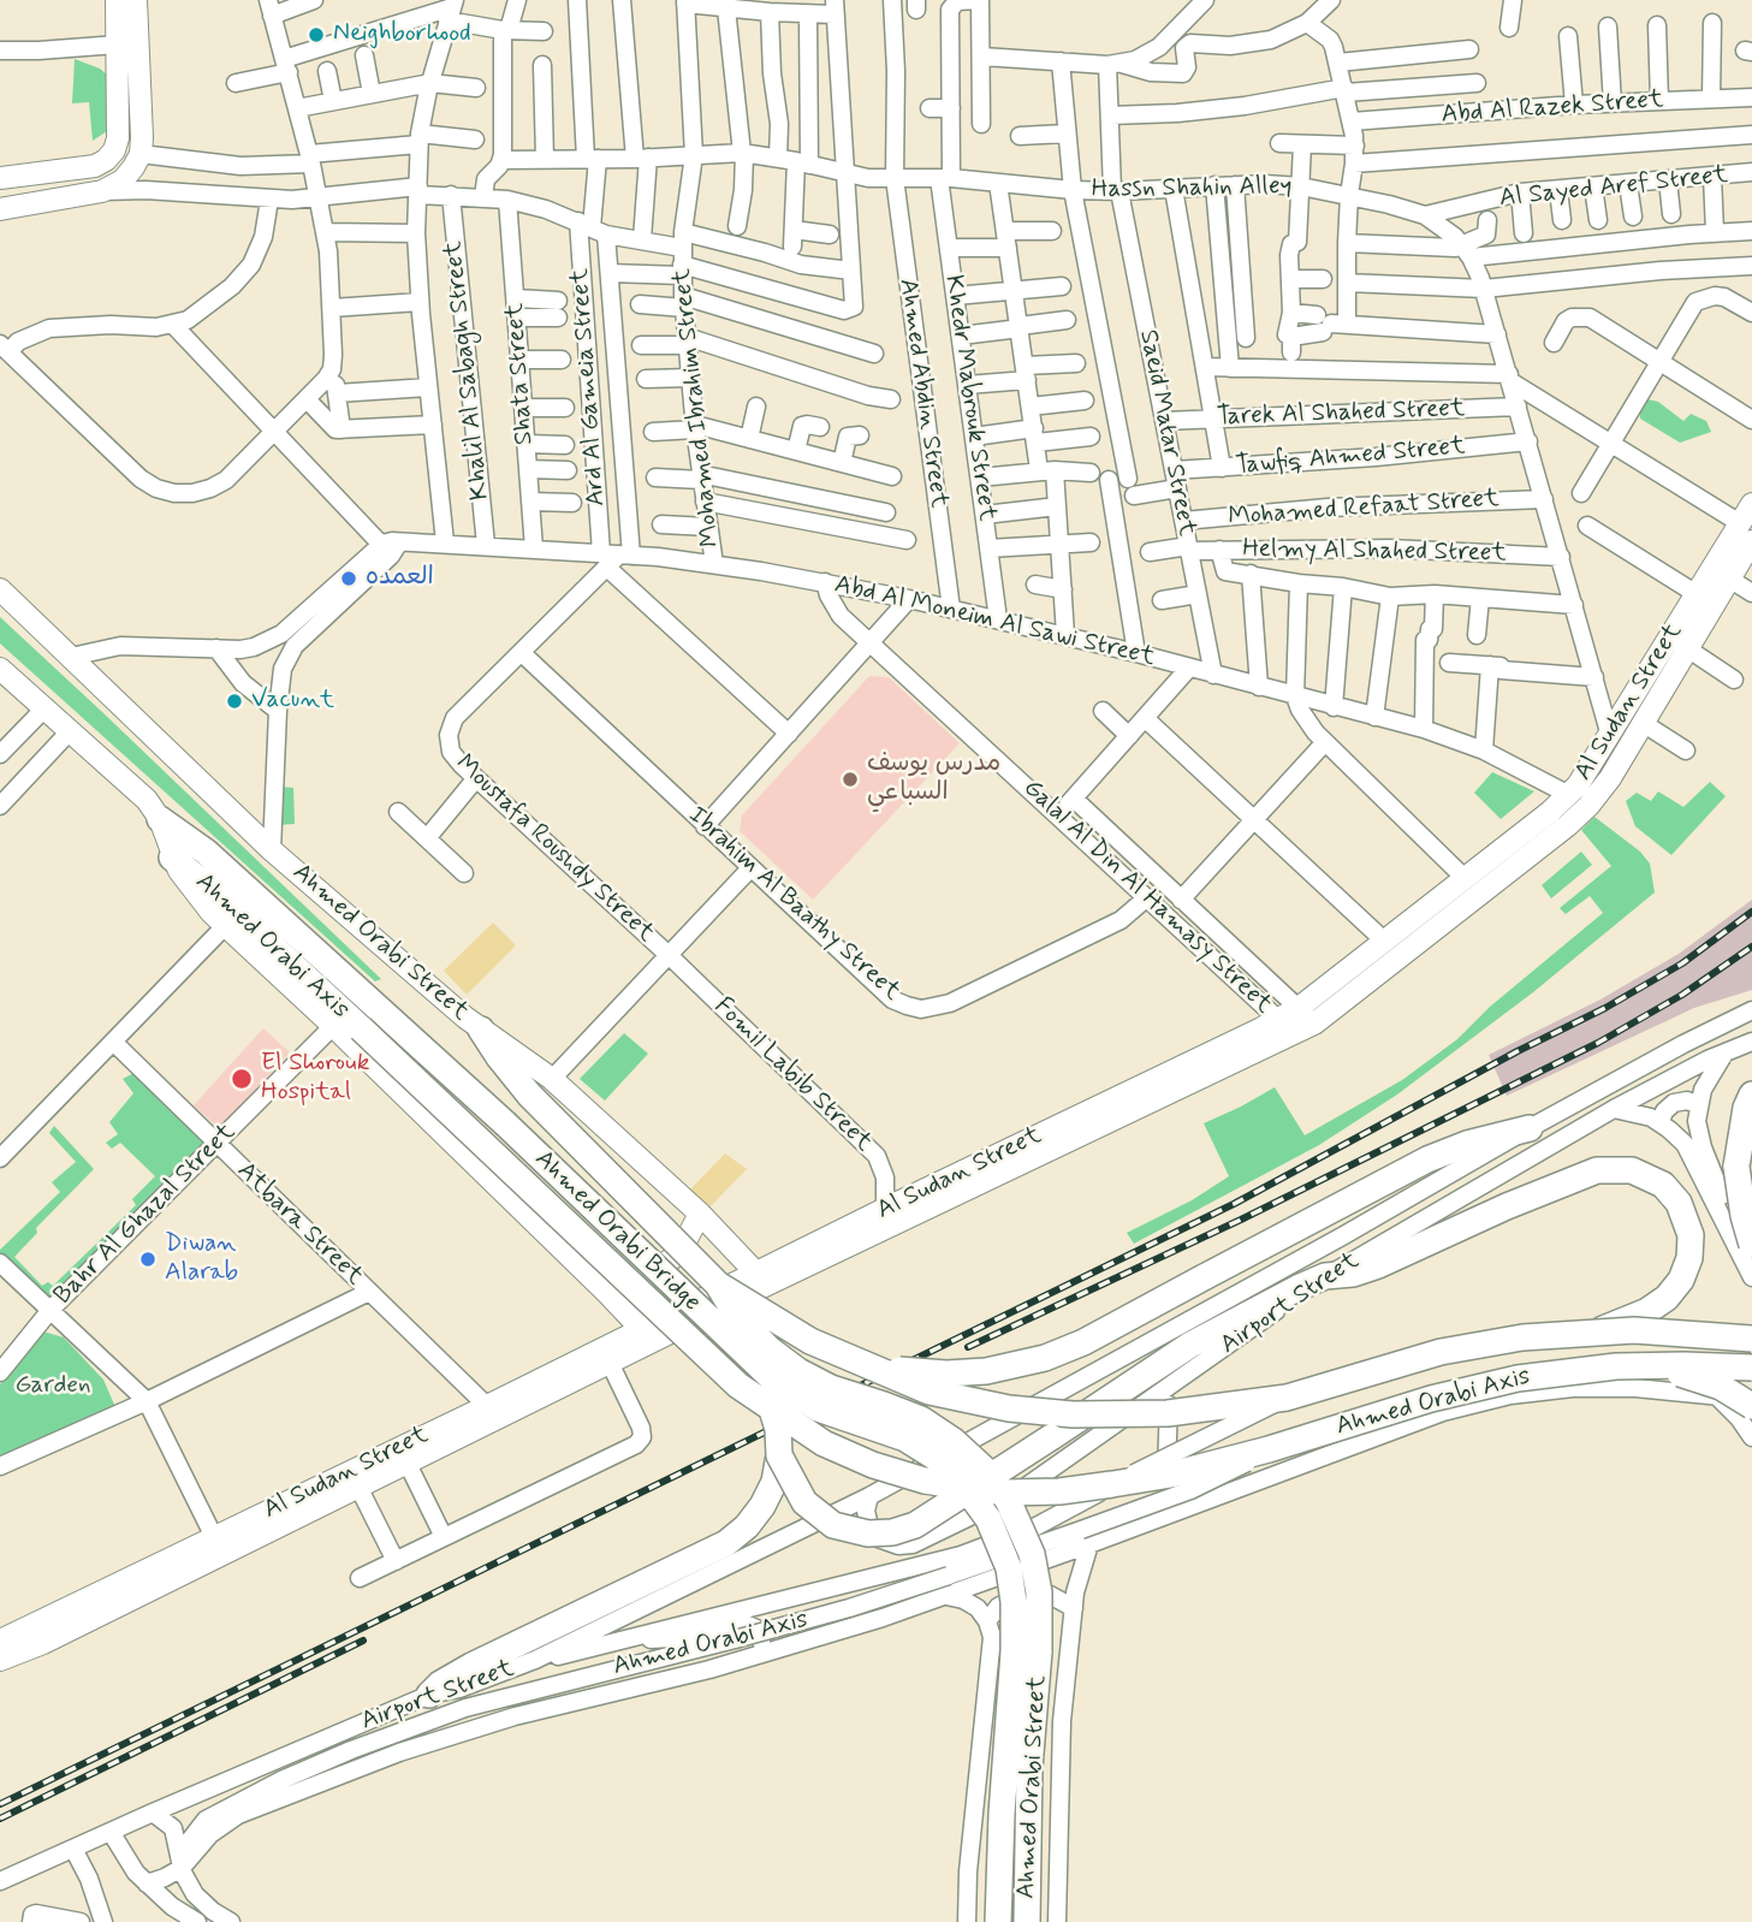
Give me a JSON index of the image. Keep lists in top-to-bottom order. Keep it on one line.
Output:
{"streets":{"highway":["Ahmed Orabi Street","Ahmed Orabi Axis","Ahmed Orabi Bridge"],"main road":["Al Sudan Street"],"street":["Abd Al Razek Street","Al Sayed Aref Street","Hassn Shahin Alley","Khalil Al Sabagh Street","Shata Street","Ard Al Gameia Street","Ahmed Abdin Street","Khedr Mabrouk Street","Mohamed Ibrahim Street","Tarek Al Shahed Street","Saeid Matar Street","Tawfiq Ahmed Street","Mohamed Refaat Street","Helmy Al Shahed Street","Abd Al Moneim Al Sawi Street","Moustafa Roushdy Street","Galal Al Din Al Hamasy Street","Ibrahim Al Baathy Street","Fomil Labib Street","Bahr Al Ghazal Street","Atbara Street","Airport Street"]},"crossings":[["Al Sayed Aref Street","Hassn Shahin Alley"],["Hassn Shahin Alley","Ahmed Abdin Street"],["Hassn Shahin Alley","Khedr Mabrouk Street"],["Hassn Shahin Alley","Mohamed Ibrahim Street"],["Hassn Shahin Alley","Tarek Al Shahed Street"],["Hassn Shahin Alley","Saeid Matar Street"],["Hassn Shahin Alley","Tawfiq Ahmed Street"],["Hassn Shahin Alley","Mohamed Refaat Street"],["Hassn Shahin Alley","Helmy Al Shahed Street"],["Hassn Shahin Alley","Al Sudan Street"],["Khalil Al Sabagh Street","Abd Al Moneim Al Sawi Street"],["Shata Street","Abd Al Moneim Al Sawi Street"],["Ard Al Gameia Street","Abd Al Moneim Al Sawi Street"],["Ard Al Gameia Street","Moustafa Roushdy Street"],["Ahmed Abdin Street","Abd Al Moneim Al Sawi Street"],["Khedr Mabrouk Street","Abd Al Moneim Al Sawi Street"],["Mohamed Ibrahim Street","Abd Al Moneim Al Sawi Street"],["Tarek Al Shahed Street","Saeid Matar Street"],["Saeid Matar Street","Tawfiq Ahmed Street"],["Saeid Matar Street","Mohamed Refaat Street"],["Saeid Matar Street","Helmy Al Shahed Street"],["Saeid Matar Street","Abd Al Moneim Al Sawi Street"],["Abd Al Moneim Al Sawi Street","Al Sudan Street"],["Abd Al Moneim Al Sawi Street","Moustafa Roushdy Street"],["Abd Al Moneim Al Sawi Street","Galal Al Din Al Hamasy Street"],["Al Sudan Street","Galal Al Din Al Hamasy Street"],["Al Sudan Street","Ahmed Orabi Street"],["Al Sudan Street","Fomil Labib Street"],["Al Sudan Street","Atbara Street"],["Moustafa Roushdy Street","Ibrahim Al Baathy Street"],["Moustafa Roushdy Street","Fomil Labib Street"],["Galal Al Din Al Hamasy Street","Ibrahim Al Baathy Street"],["Ahmed Orabi Street","Ahmed Orabi Bridge"],["Ahmed Orabi Axis","Ahmed Orabi Bridge"],["Ahmed Orabi Axis","Airport Street"],["Bahr Al Ghazal Street","Atbara Street"]],"parks":["Garden"],"places":["Neighborhood","العمده","Vacunt","مدرس يوسف السباعي","El Shorouk Hospital","Diwan Alarab"]}
